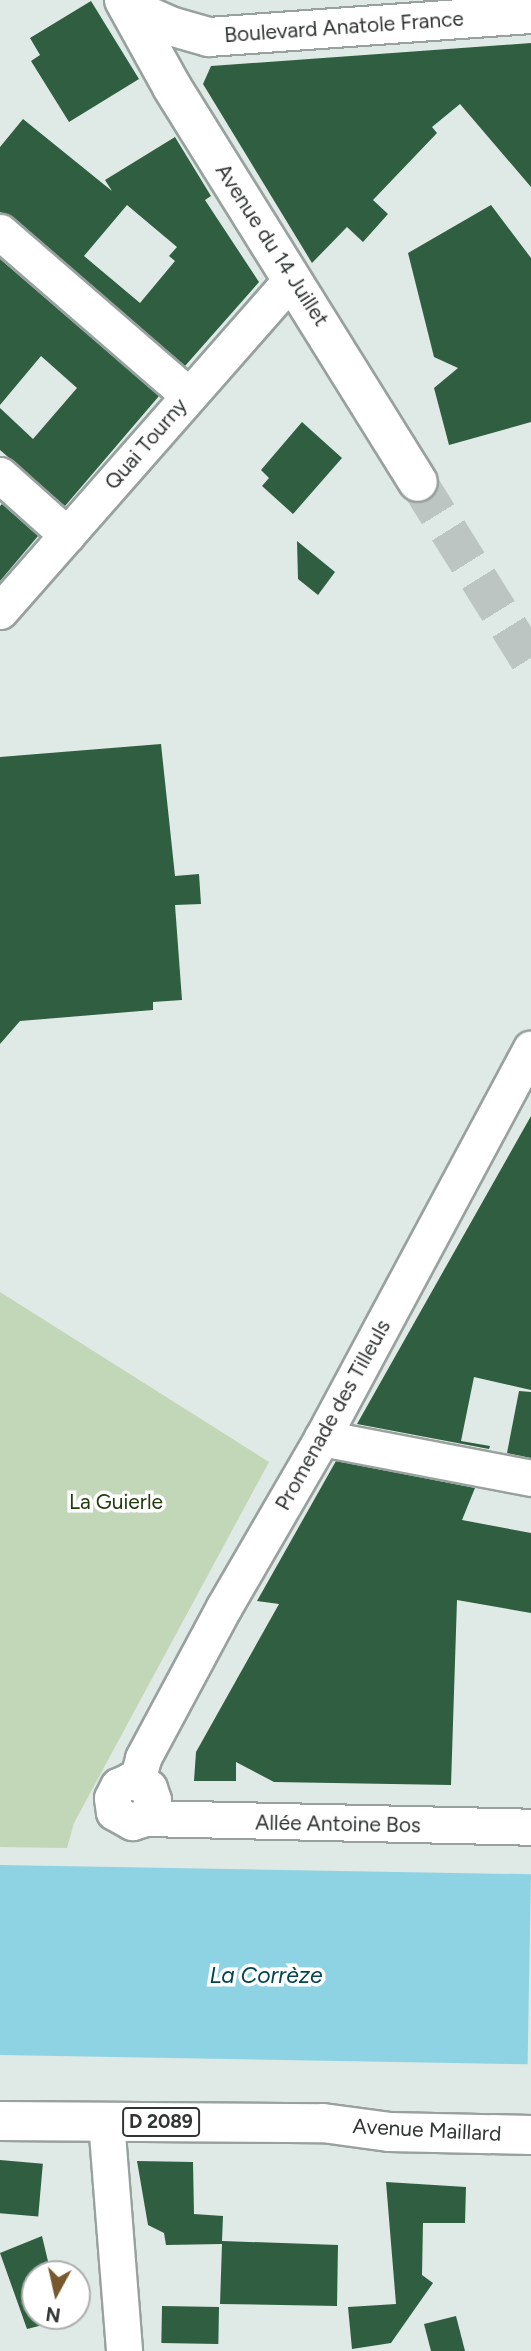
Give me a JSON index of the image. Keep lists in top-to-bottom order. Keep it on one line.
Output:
{"streets":{"main road":["Boulevard Anatole France","Avenue du 14 Juillet","D 2089","Avenue Maillard"],"street":["Quai Tourny","Promenade des Tilleuls","Allée Antoine Bos"]},"crossings":[["Boulevard Anatole France","Avenue du 14 Juillet"],["Avenue du 14 Juillet","Quai Tourny"],["Promenade des Tilleuls","Allée Antoine Bos"]],"water":["La Corrèze"],"parks":["La Guierle"],"north":"bottom"}
